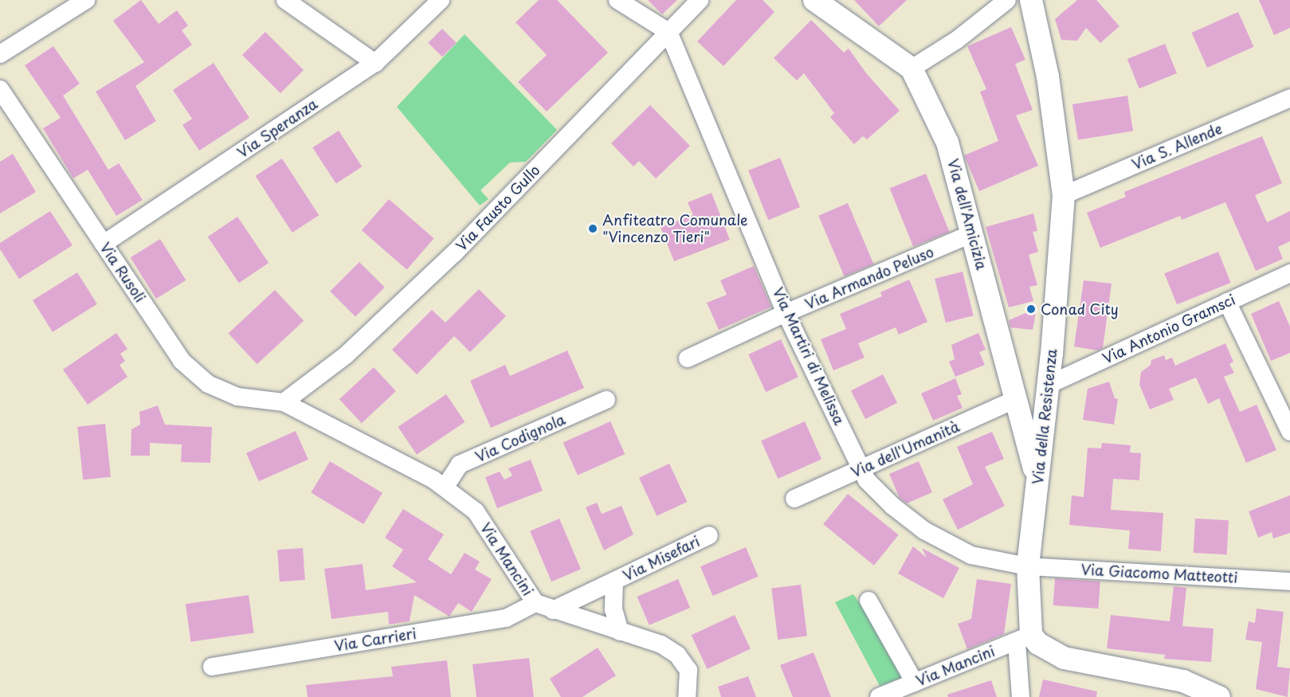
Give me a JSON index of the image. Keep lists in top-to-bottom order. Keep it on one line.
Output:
{"streets":{"street":["Via Speranza","Via S. Allende","Via Fausto Gullo","Via dell'Amicizia","Via Rusoli","Via Armando Peluso","Via Antonio Gramsci","Via Martiri di Melissa","Via della Resistenza","Via Codignola","Via dell'Umanità","Via Misefari","Via Mancini","Via Giacomo Matteotti","Via Carrieri"]},"crossings":[["Via Speranza","Via Rusoli"],["Via S. Allende","Via della Resistenza"],["Via Fausto Gullo","Via Rusoli"],["Via Fausto Gullo","Via Martiri di Melissa"],["Via Fausto Gullo","Via Mancini"],["Via dell'Amicizia","Via Armando Peluso"],["Via dell'Amicizia","Via della Resistenza"],["Via dell'Amicizia","Via dell'Umanità"],["Via Rusoli","Via Mancini"],["Via Armando Peluso","Via Martiri di Melissa"],["Via Antonio Gramsci","Via della Resistenza"],["Via Martiri di Melissa","Via della Resistenza"],["Via Martiri di Melissa","Via dell'Umanità"],["Via Martiri di Melissa","Via Giacomo Matteotti"],["Via della Resistenza","Via Mancini"],["Via della Resistenza","Via Giacomo Matteotti"],["Via Codignola","Via Mancini"],["Via Misefari","Via Mancini"],["Via Mancini","Via Carrieri"]],"places":["Anfiteatro Comunale \"Vincenzo Tieri\"","Conad City"]}
